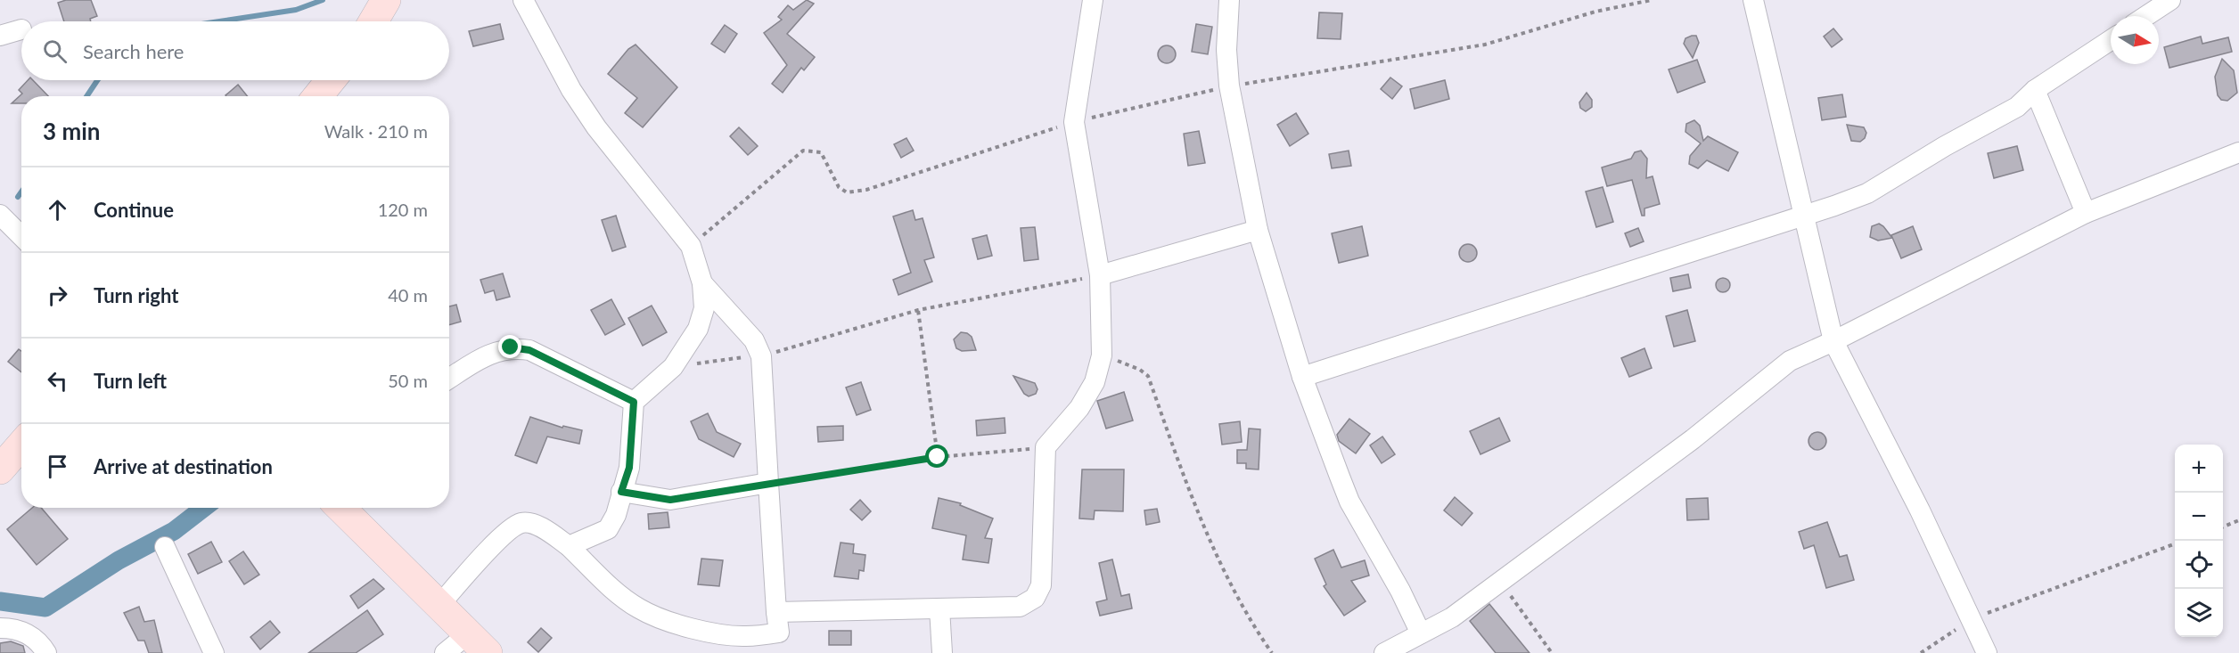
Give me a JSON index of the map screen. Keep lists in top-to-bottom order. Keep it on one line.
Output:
{"north":"right","page":{"search":"Search here","heading":["3 min","Walk · 210 m"],"list":[["Continue","120 m"],["Turn right","40 m"],["Turn left","50 m"],"Arrive at destination"],"map_buttons":["+","−"]}}
